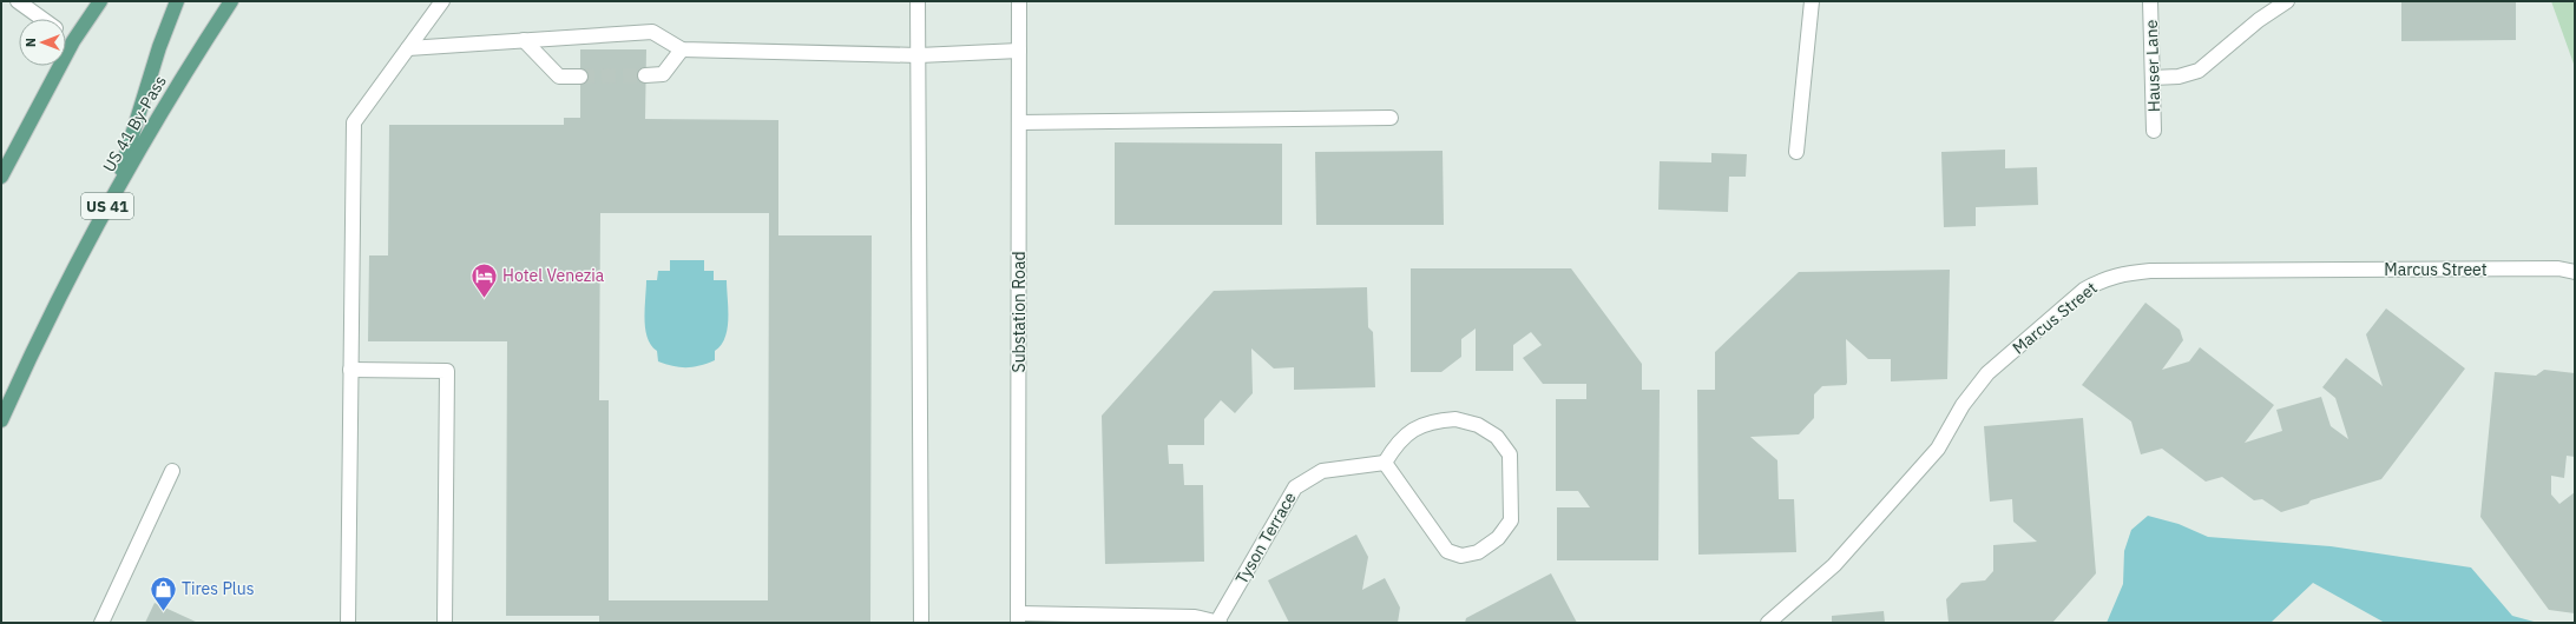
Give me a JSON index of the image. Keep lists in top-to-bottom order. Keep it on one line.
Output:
{"streets":{"main road":["US 41 By-Pass","US 41"],"street":["Hauser Lane","Marcus Street","Substation Road","Tyson Terrace"]},"places":{"hotel":["Hotel Venezia"],"shop":["Tires Plus"]},"north":"left"}
